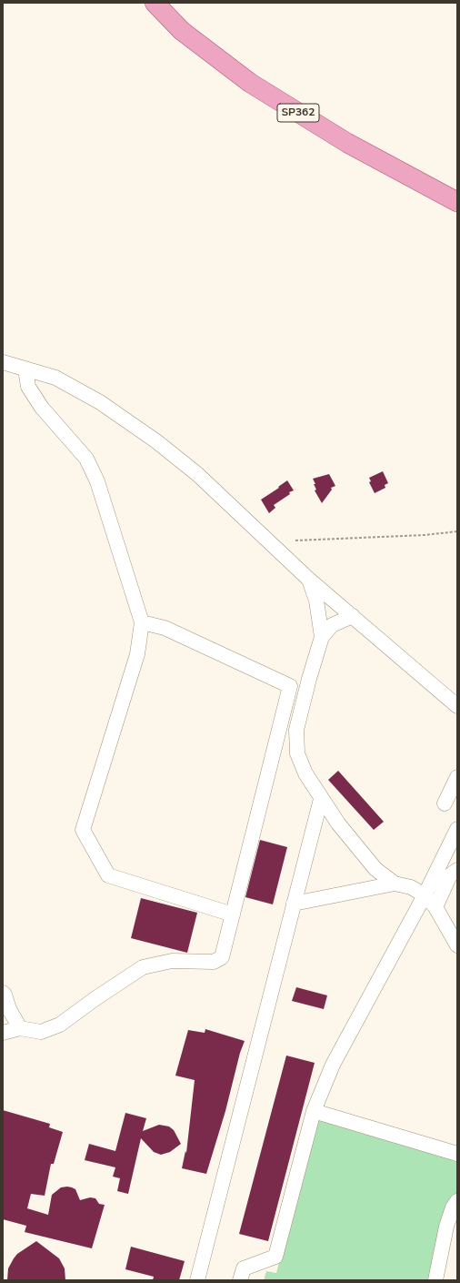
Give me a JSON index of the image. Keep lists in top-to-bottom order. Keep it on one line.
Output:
{"streets":{"main road":["SP362"]}}
